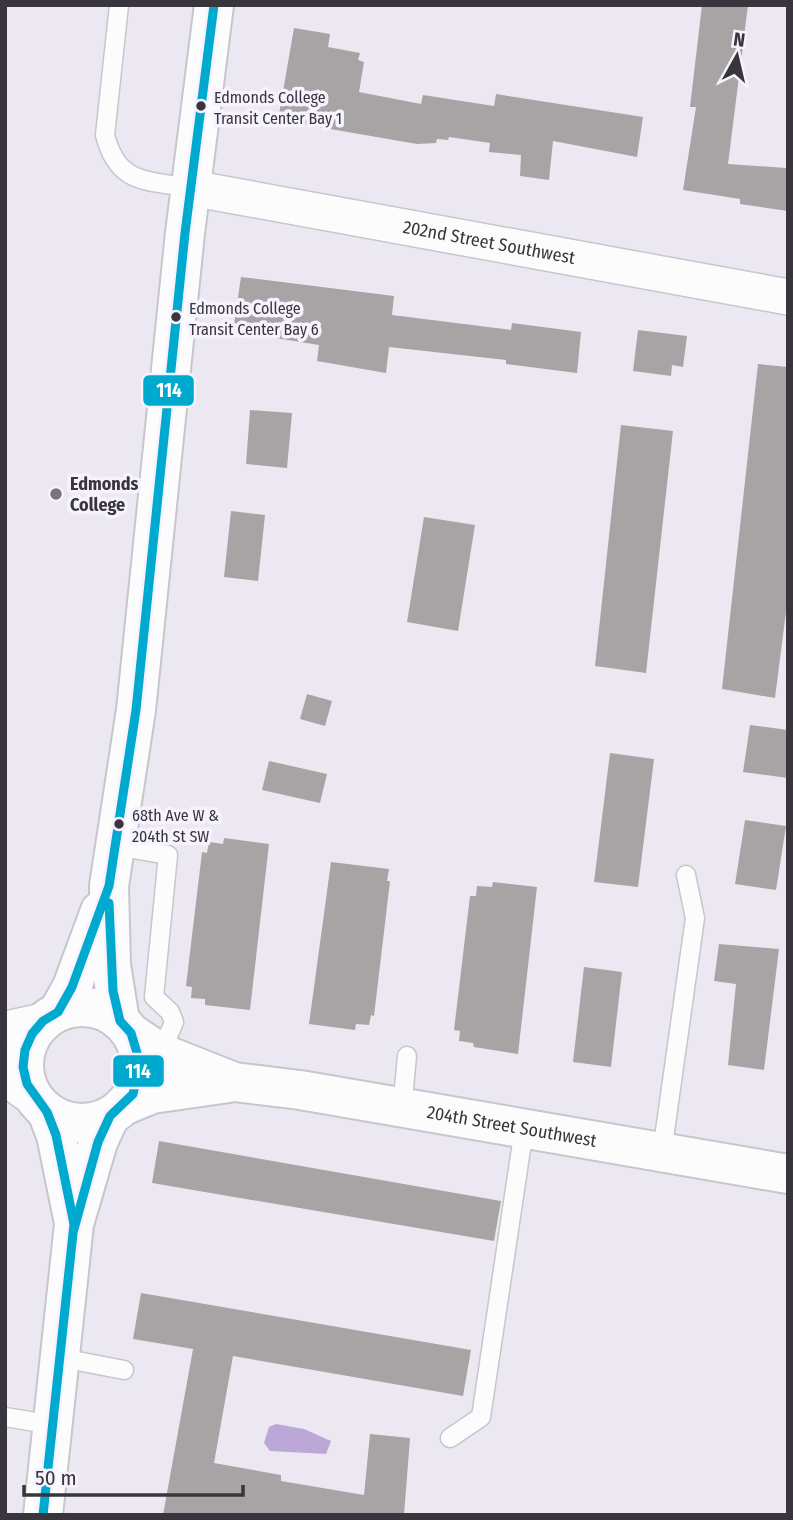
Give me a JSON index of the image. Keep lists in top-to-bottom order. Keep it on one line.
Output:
{"streets":{"street":["202nd Street Southwest","204th Street Southwest"]},"places":["Edmonds College Transit Center Bay 1","Edmonds College Transit Center Bay 6","Edmonds College","68th Ave W & 204th St SW"],"lines":["transit line 114"],"scale_bar":"50 m","north":"top"}
